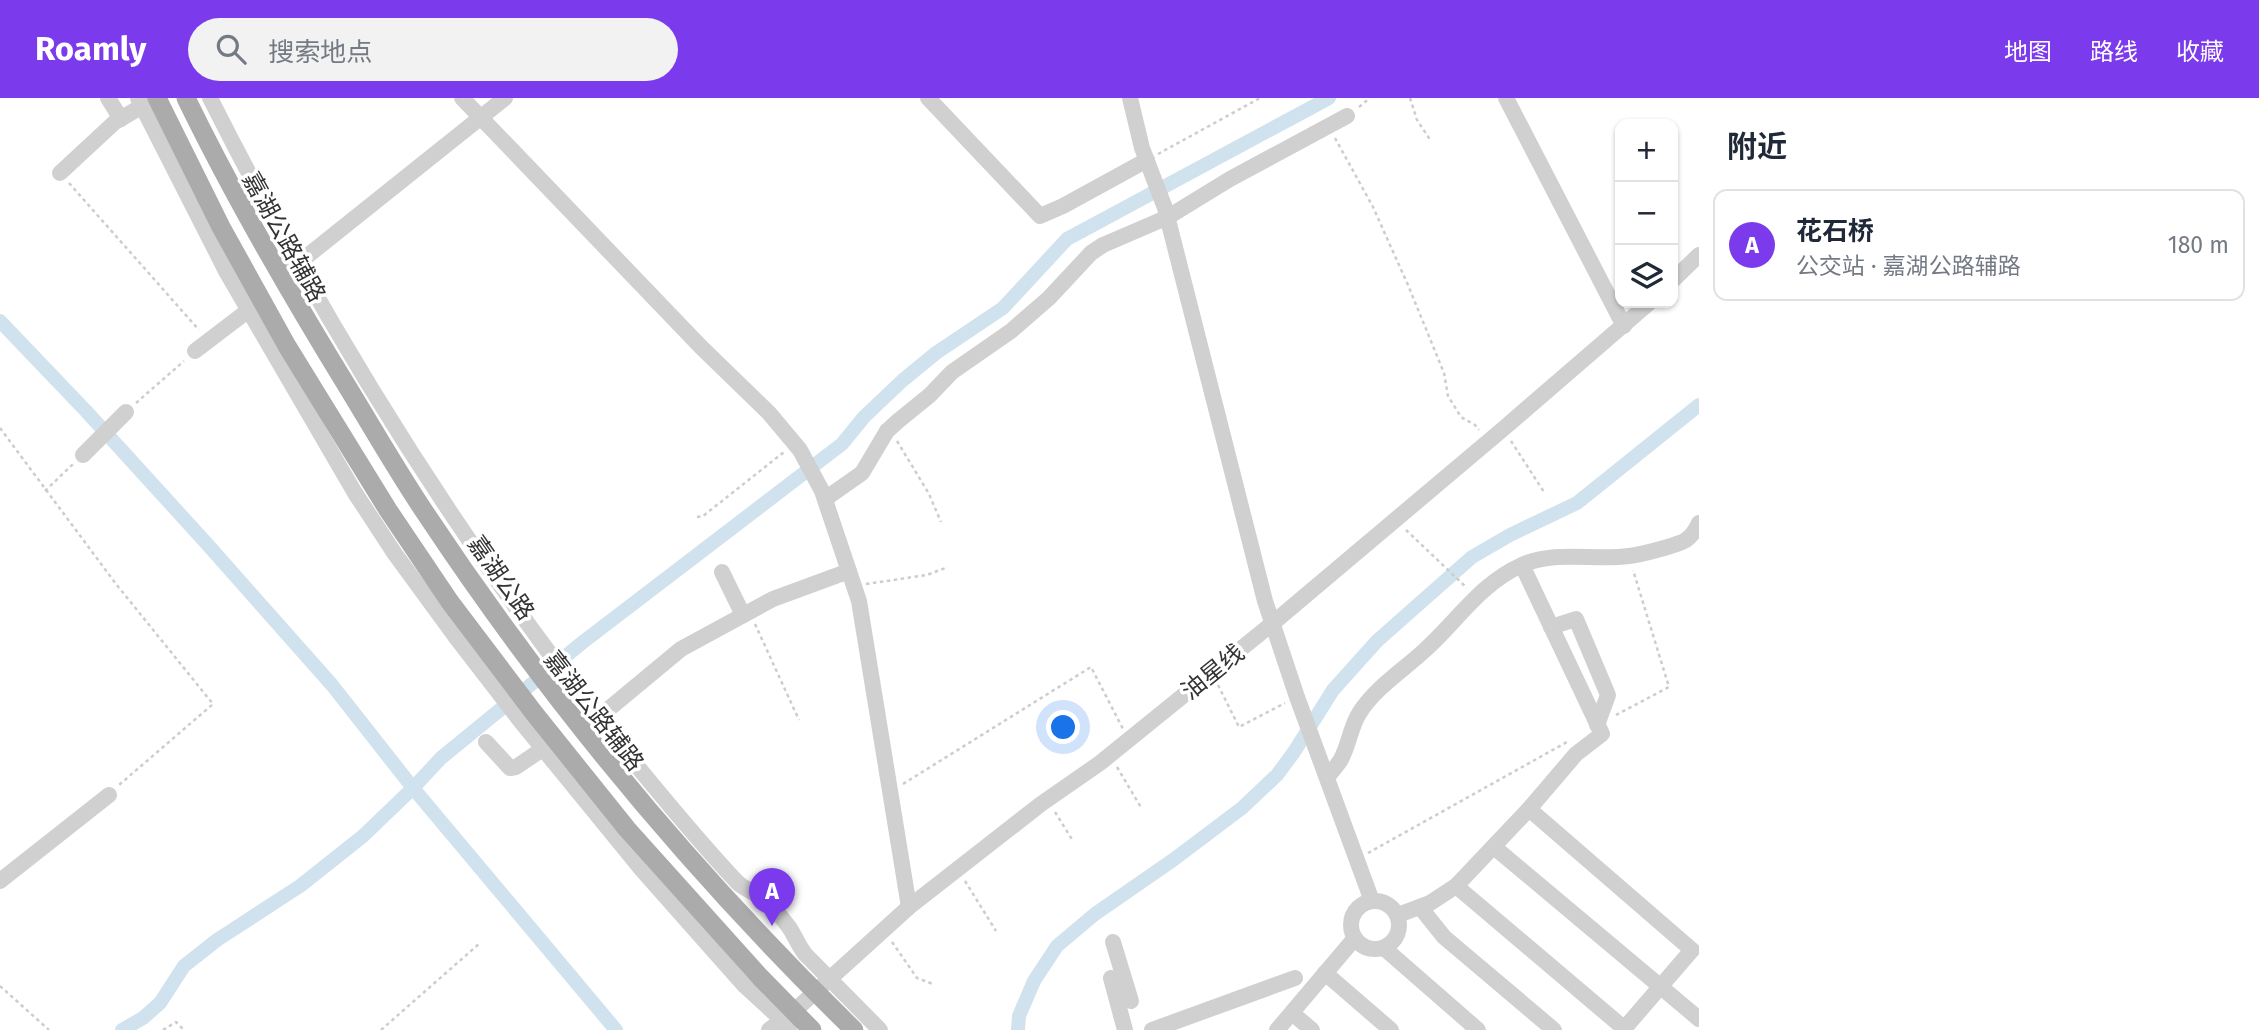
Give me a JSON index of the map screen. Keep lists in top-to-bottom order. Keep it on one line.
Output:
{"streets":{"main road":["嘉湖公路"],"street":["嘉湖公路辅路","油星线"]},"crossings":[["嘉湖公路辅路","嘉湖公路"],["嘉湖公路辅路","油星线"],["嘉湖公路","油星线"]],"page":{"header":"Roamly","search":"搜索地点","nav":["地图","路线","收藏"],"heading":"附近","map_buttons":["+","−"],"list":[{"mark":"A","name":"花石桥","note":"公交站 · 嘉湖公路辅路","value":"180 m"}],"pins":"A"}}
